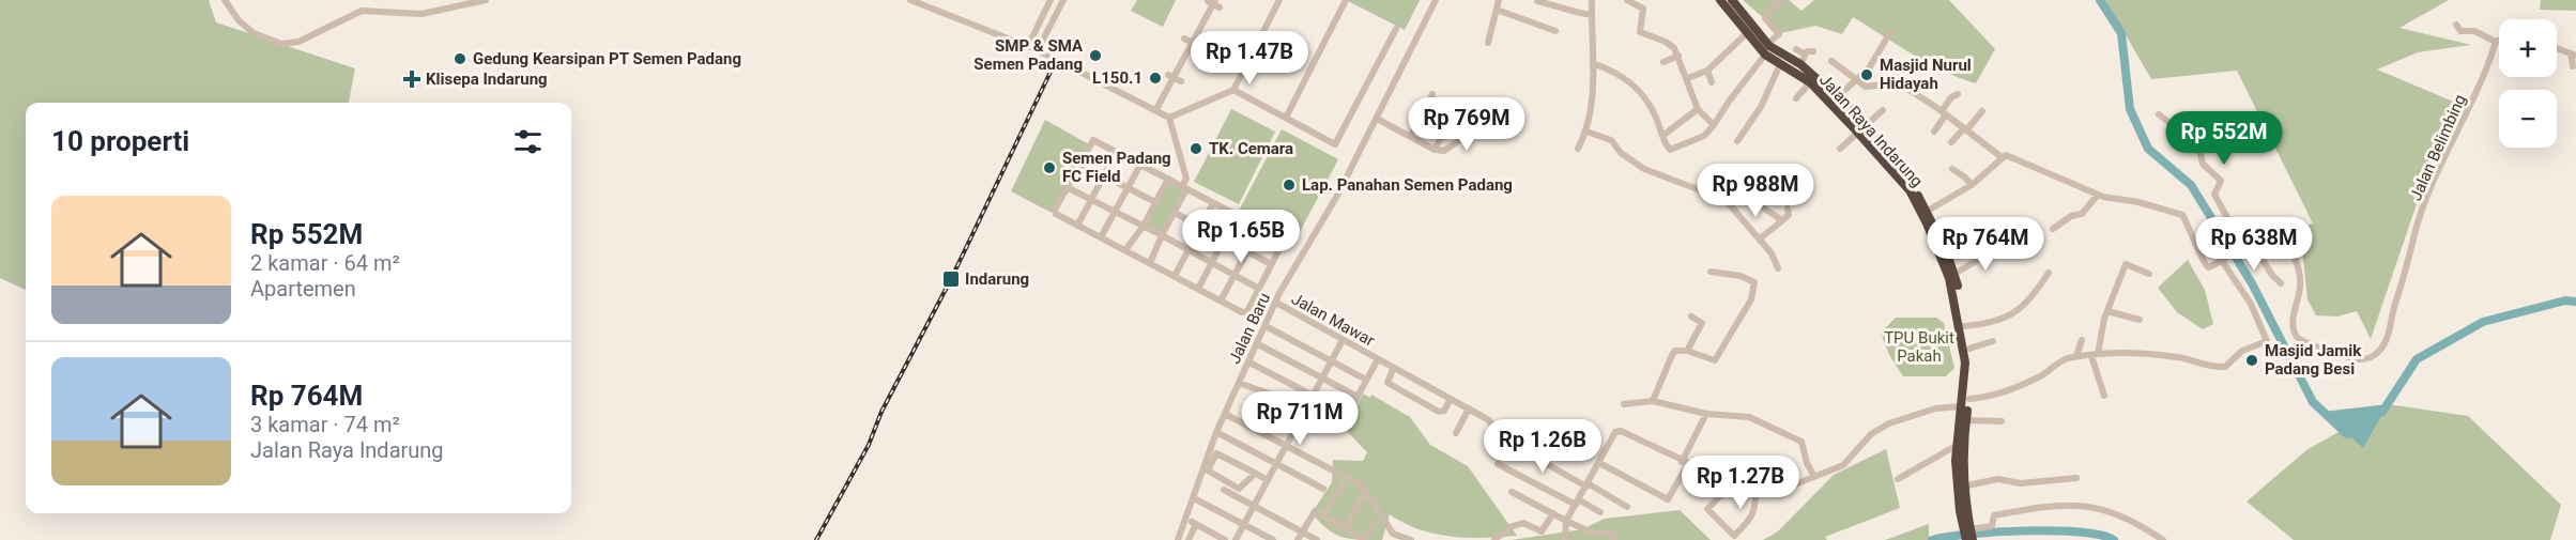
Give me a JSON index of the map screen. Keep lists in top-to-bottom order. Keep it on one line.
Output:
{"streets":{"highway":["Jalan Raya Indarung"],"street":["Jalan Belimbing","Jalan Mawar","Jalan Baru"]},"crossings":[["Jalan Mawar","Jalan Baru"]],"parks":["TPU Bukit Pakah"],"places":{"other":["SMP & SMA Semen Padang","Gedung Kearsipan PT Semen Padang","Masjid Nurul Hidayah","L150.1","TK. Cemara","Semen Padang FC Field","Lap. Panahan Semen Padang","Masjid Jamik Padang Besi"],"health":["Klisepa Indarung"],"transit":["Indarung"]},"page":{"map_buttons":["+","−"],"price":["Rp 1.47B","Rp 769M","Rp 552M","Rp 988M","Rp 1.65B","Rp 764M","Rp 638M","Rp 711M","Rp 1.26B","Rp 1.27B"],"heading":"10 properti","list":[{"name":"Rp 552M","note":"2 kamar · 64 m² · Apartemen"},{"name":"Rp 764M","note":"3 kamar · 74 m² · Jalan Raya Indarung"}]}}
